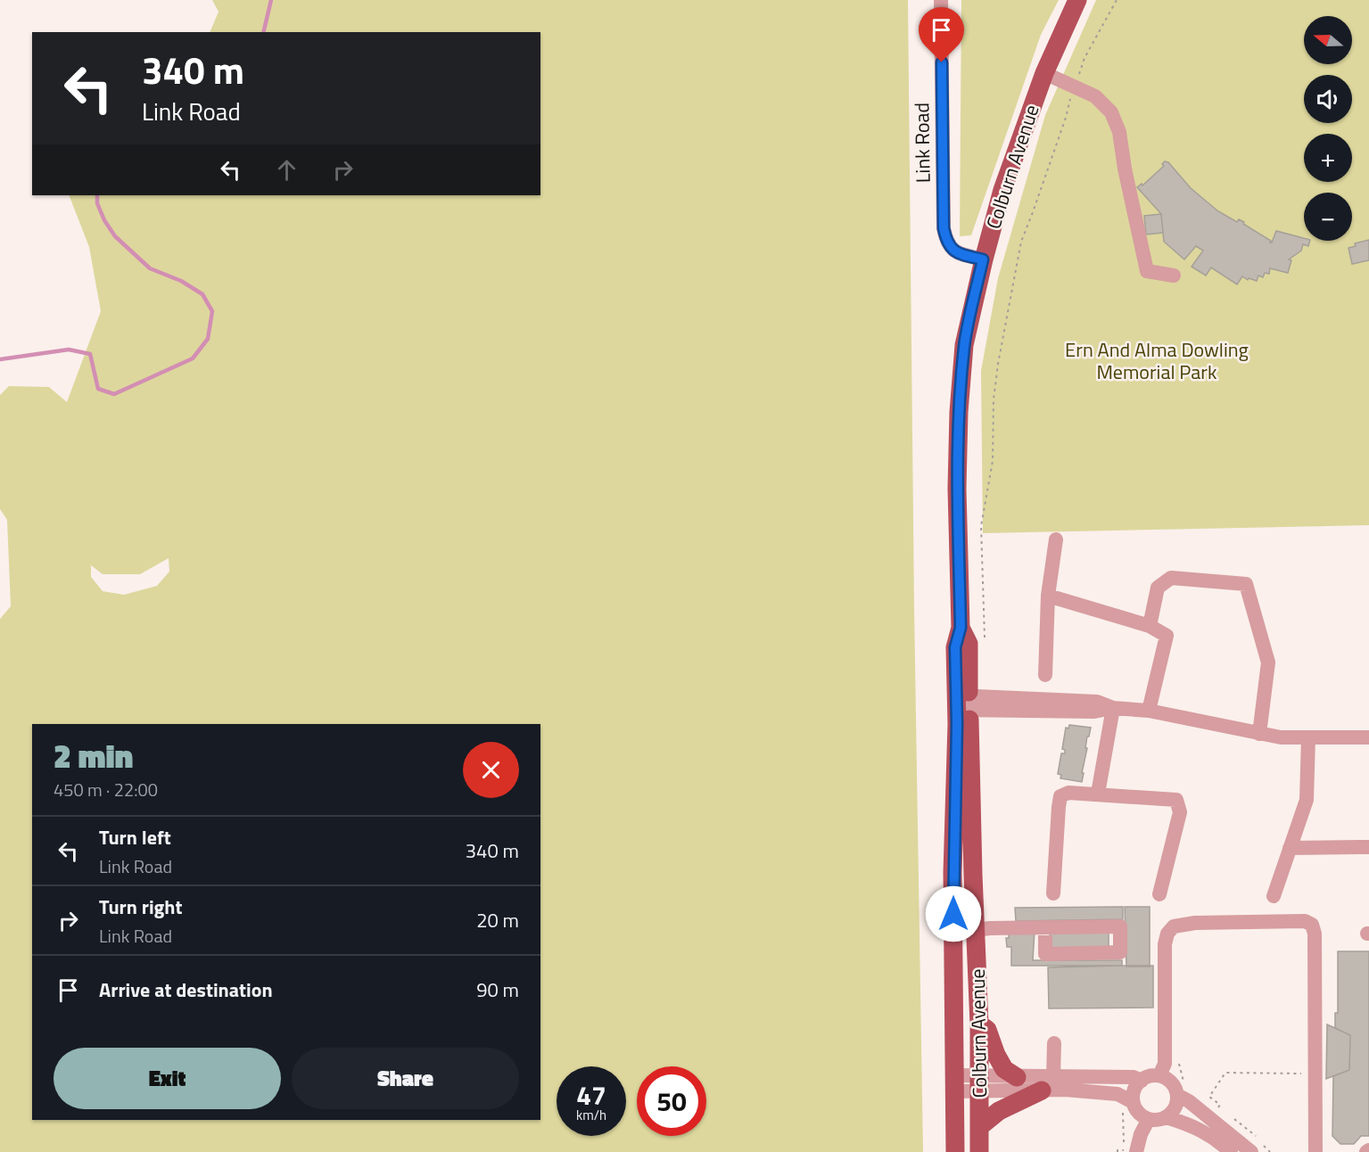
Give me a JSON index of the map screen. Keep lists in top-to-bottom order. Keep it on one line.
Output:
{"streets":{"main road":["Colburn Avenue"],"street":["Link Road"]},"crossings":[["Link Road","Colburn Avenue"]],"parks":["Ern And Alma Dowling Memorial Park"],"north":"left","page":{"map_buttons":["+","−"],"turn":["340 m","Link Road"],"heading":["2 min","450 m · 22:00"],"list":[{"name":"Turn left","note":"Link Road","value":"340 m"},{"name":"Turn right","note":"Link Road","value":"20 m"},{"name":"Arrive at destination","value":"90 m"}],"buttons":["Exit","Share"],"speed":"47 km/h","limit":"50"}}
